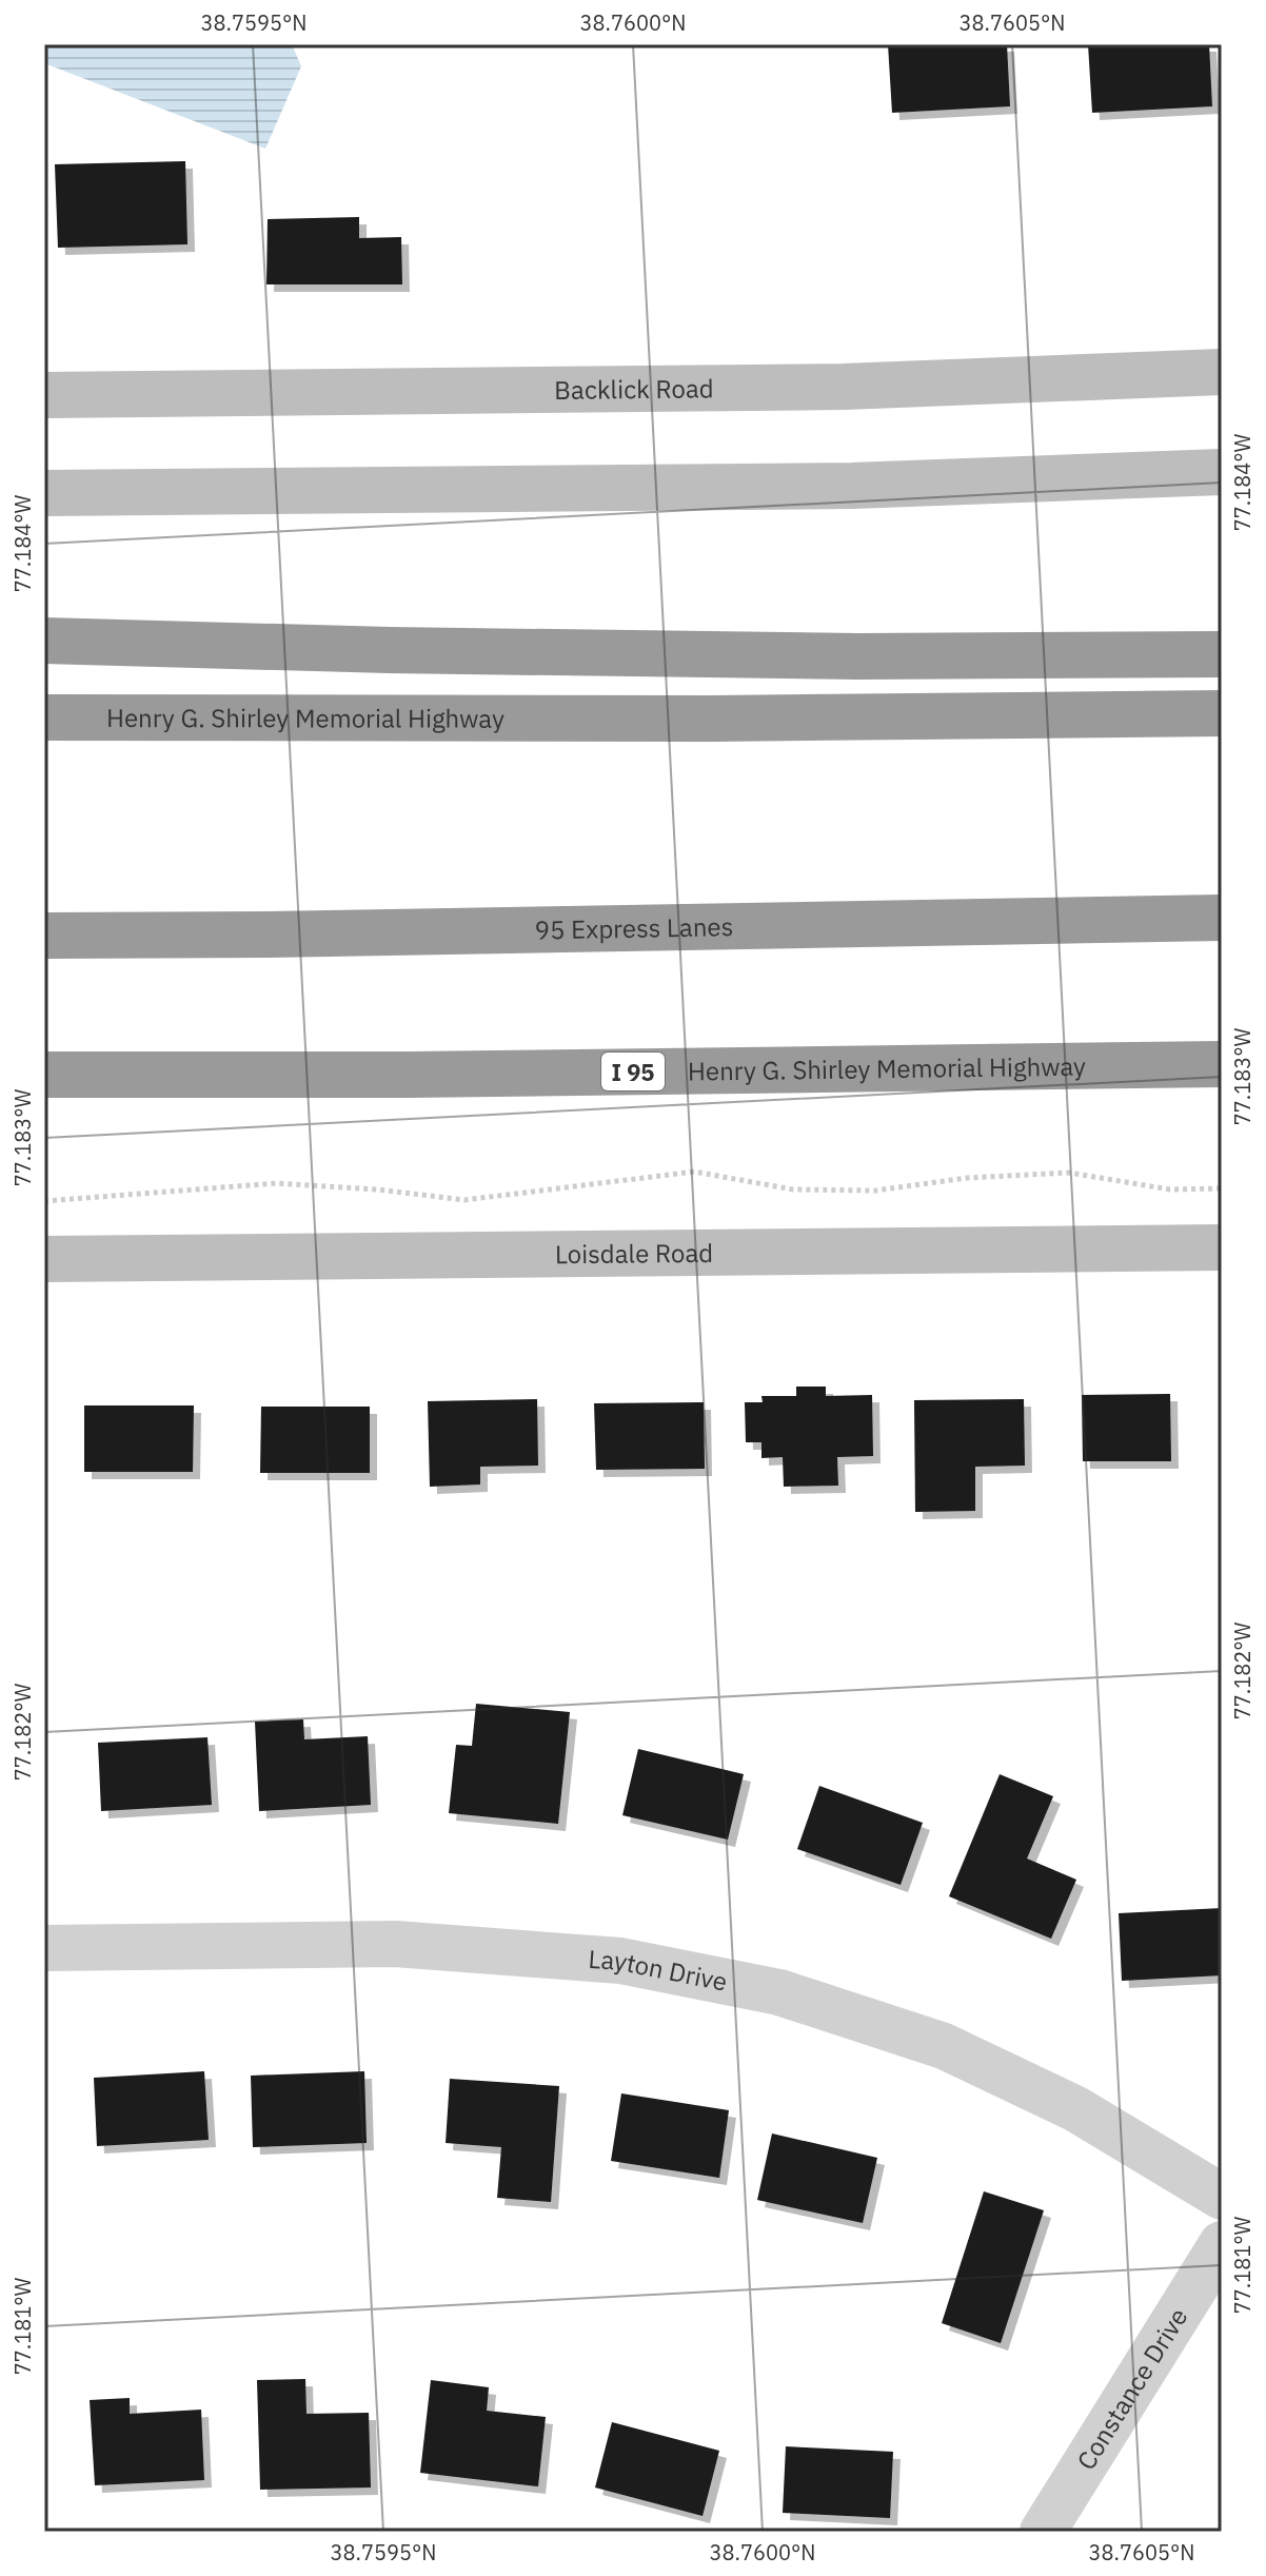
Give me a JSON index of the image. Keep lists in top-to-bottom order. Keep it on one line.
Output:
{"streets":{"highway":["Henry G. Shirley Memorial Highway","95 Express Lanes","I 95"],"main road":["Backlick Road","Loisdale Road"],"street":["Layton Drive","Constance Drive"]},"coordinates":["38.7595°N","38.7600°N","38.7605°N","77.184°W","77.183°W","77.182°W","77.181°W"]}
